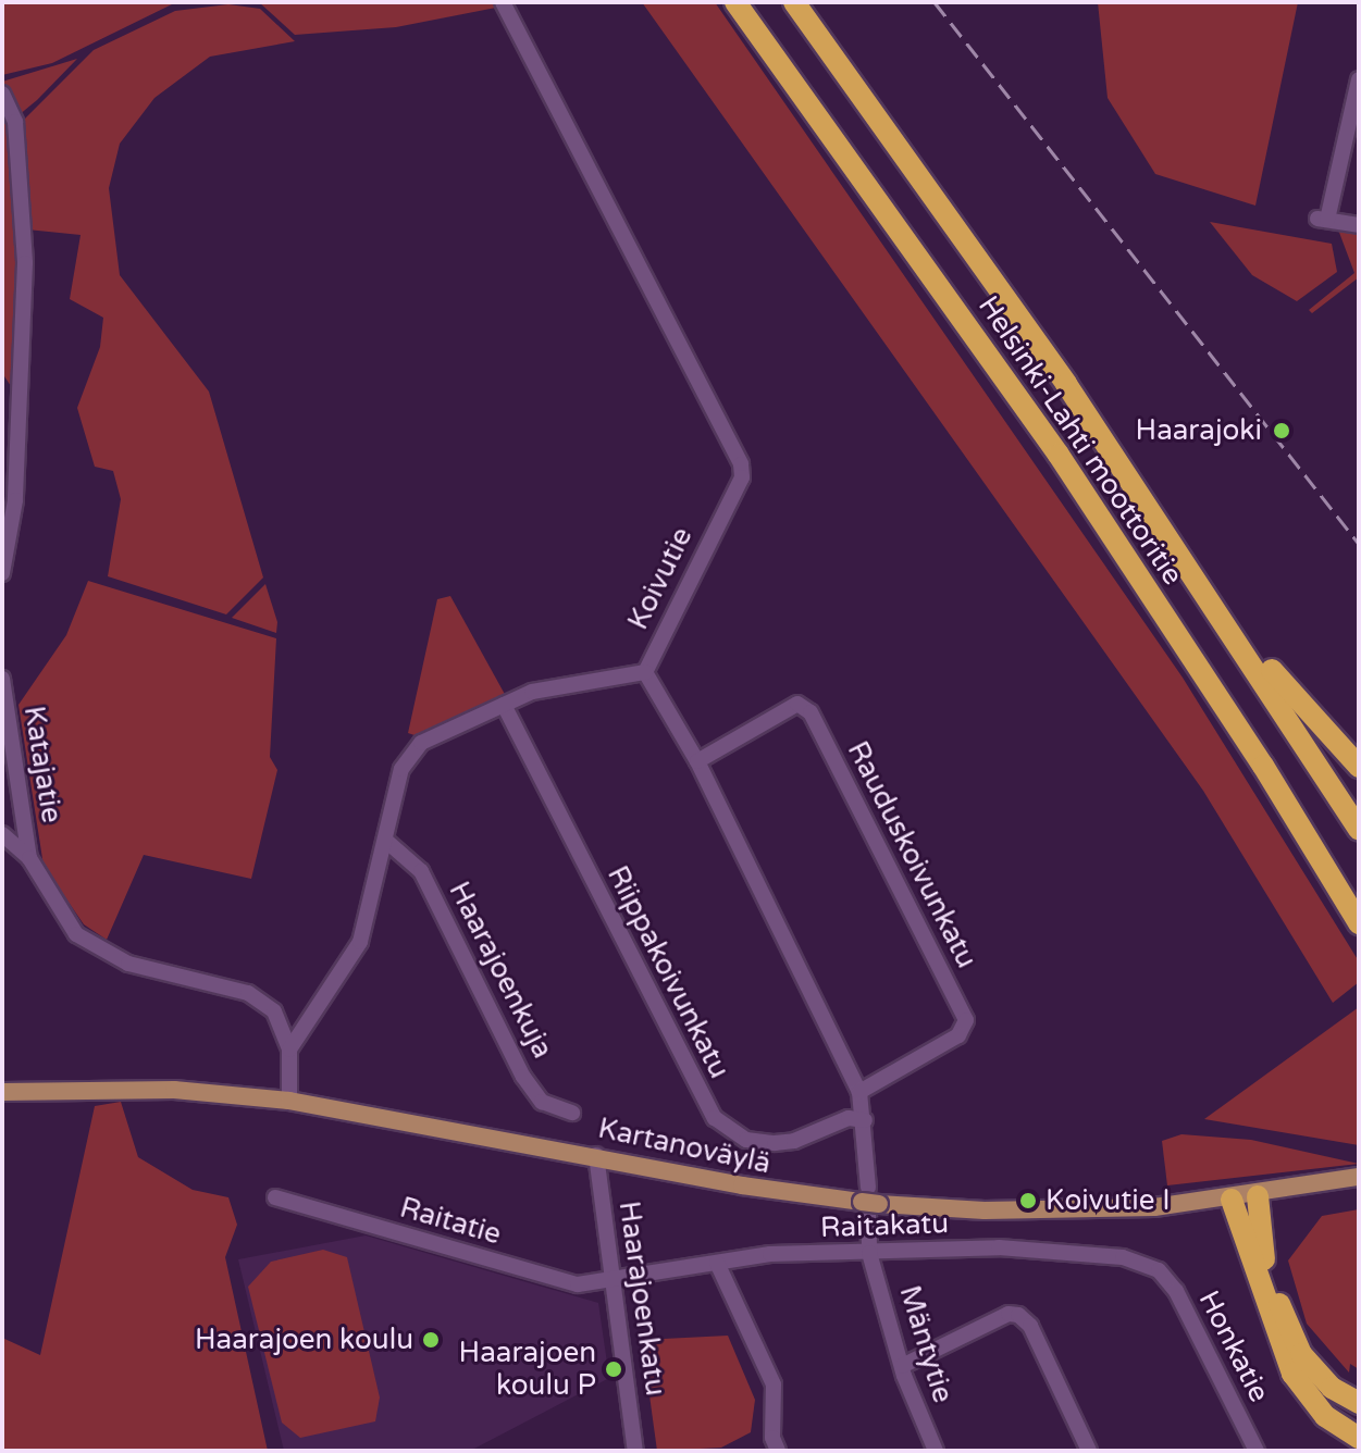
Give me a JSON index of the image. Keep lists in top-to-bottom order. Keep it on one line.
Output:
{"streets":{"highway":["Helsinki-Lahti moottoritie"],"main road":["Kartanoväylä"],"street":["Koivutie","Katajatie","Rauduskoivunkatu","Haarajoenkuja","Riippakoivunkatu","Raitatie","Raitakatu","Haarajoenkatu","Mäntytie","Honkatie"]},"crossings":[["Koivutie","Rauduskoivunkatu"],["Koivutie","Riippakoivunkatu"],["Koivutie","Kartanoväylä"],["Koivutie","Raitakatu"],["Koivutie","Mäntytie"],["Kartanoväylä","Haarajoenkatu"],["Raitatie","Raitakatu"],["Raitatie","Haarajoenkatu"],["Raitakatu","Haarajoenkatu"],["Raitakatu","Mäntytie"],["Raitakatu","Honkatie"]],"places":["Haarajoki","Koivutie I","Haarajoen koulu","Haarajoen koulu P"]}
